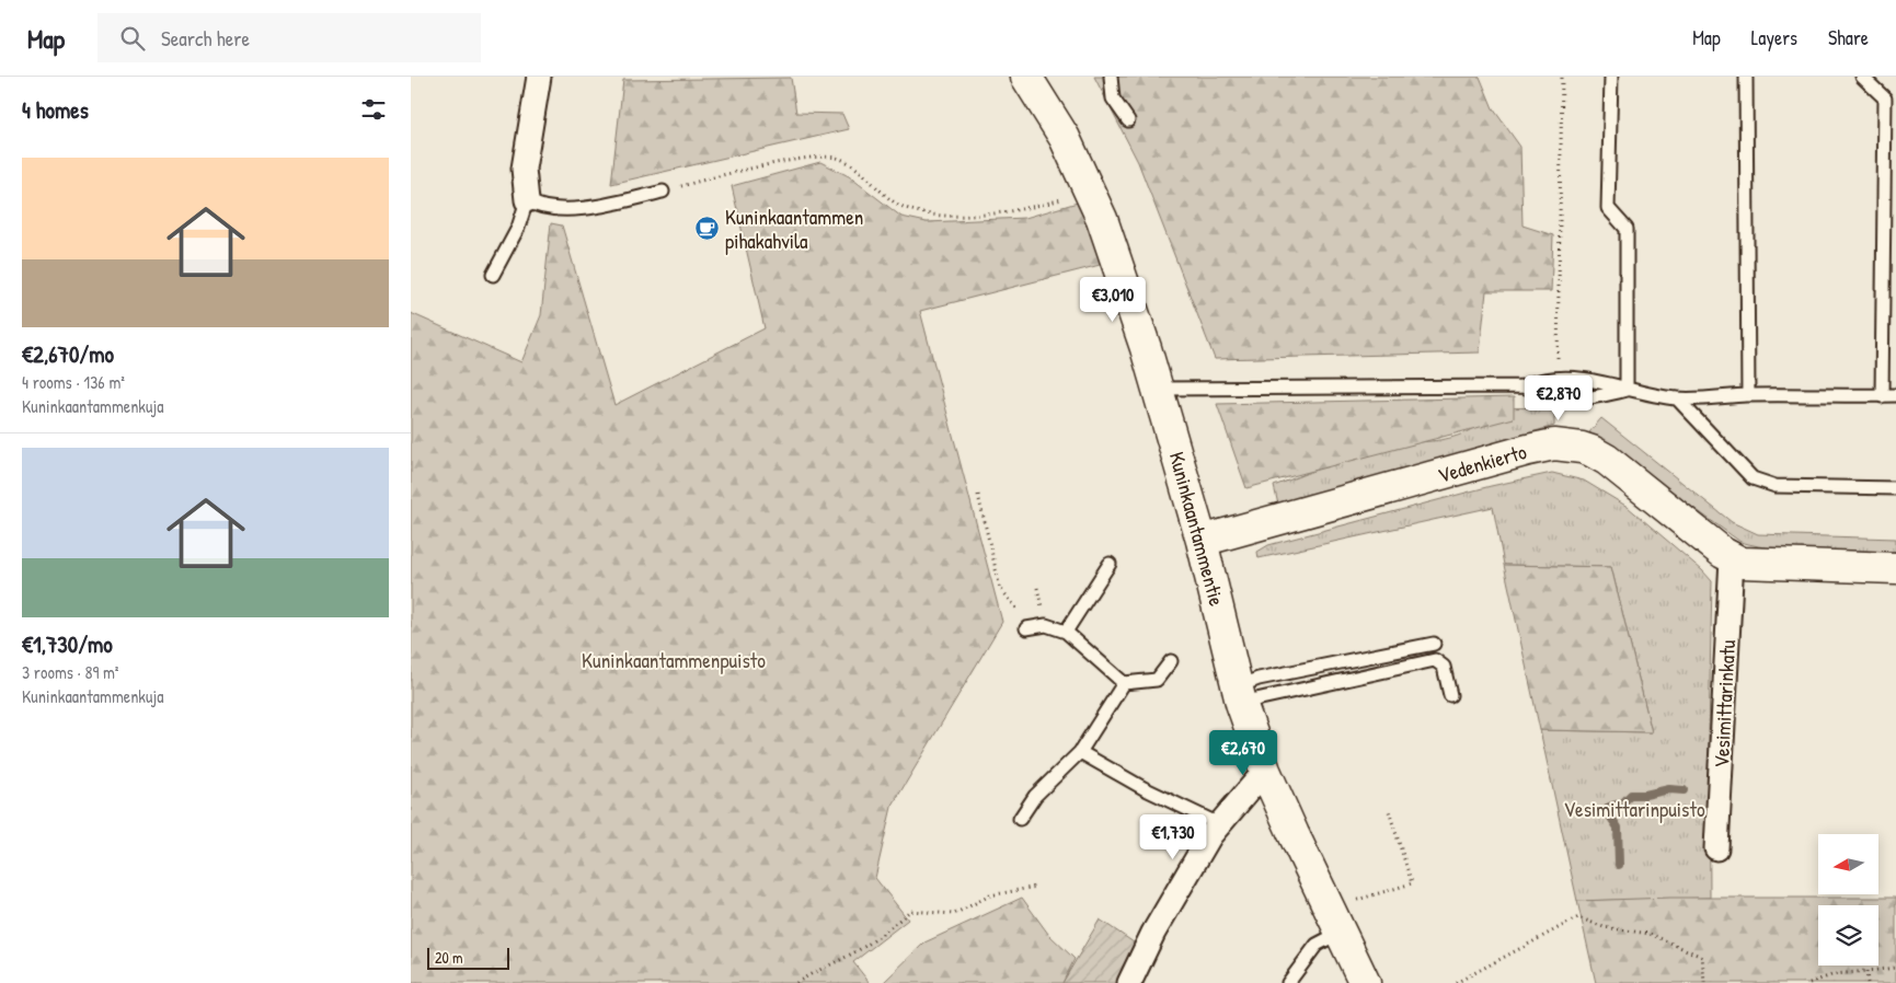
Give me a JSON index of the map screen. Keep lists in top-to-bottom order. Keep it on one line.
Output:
{"streets":{"street":["Vedenkierto","Kuninkaantammentie","Vesimittarinkatu"]},"crossings":[["Vedenkierto","Kuninkaantammentie"],["Vedenkierto","Vesimittarinkatu"]],"parks":["Kuninkaantammenpuisto","Vesimittarinpuisto"],"places":{"cafe":["Kuninkaantammen pihakahvila"]},"scale_bar":"20 m","north":"left","page":{"header":"Map","search":"Search here","nav":["Map","Layers","Share"],"heading":"4 homes","list":[{"name":"€2,670/mo","note":"4 rooms · 136 m² · Kuninkaantammenkuja"},{"name":"€1,730/mo","note":"3 rooms · 89 m² · Kuninkaantammenkuja"}],"price":["€3,010","€2,870","€2,670","€1,730"],"scale":"20 m"}}
